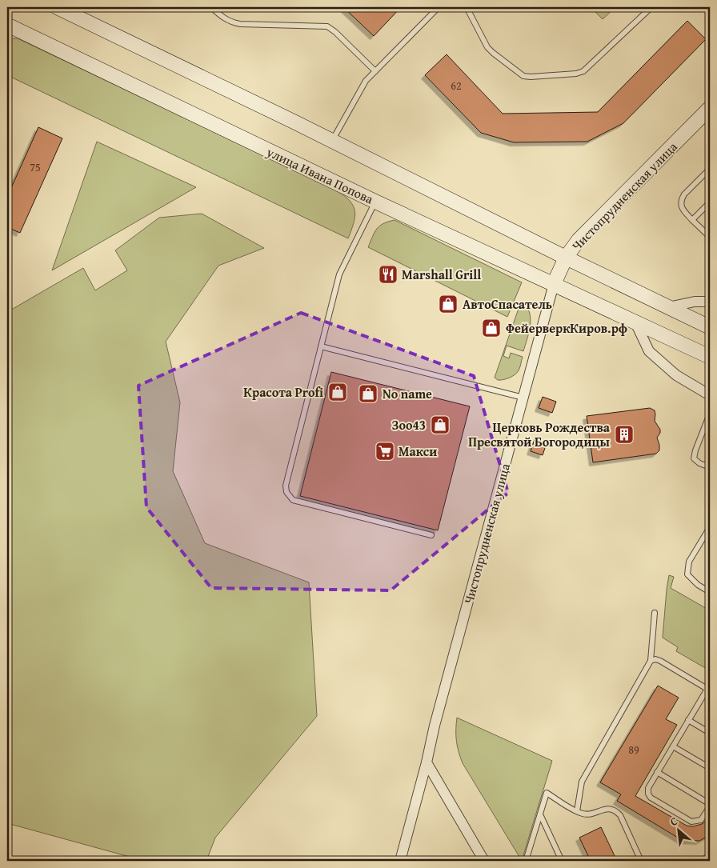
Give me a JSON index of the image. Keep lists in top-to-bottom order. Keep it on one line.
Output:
{"streets":{"main road":["улица Ивана Попова","Чистопрудненская улица"]},"crossings":[["улица Ивана Попова","Чистопрудненская улица"]],"places":{"restaurant":["Marshall Grill"],"shop":["АвтоСпасатель","ФейерверкКиров.рф","Красота Profi","No name","Зоо43"],"building":["Церковь Рождества Пресвятой Богородицы"],"supermarket":["Макси"]},"house_numbers":["62","75","89"],"north":"top left"}
